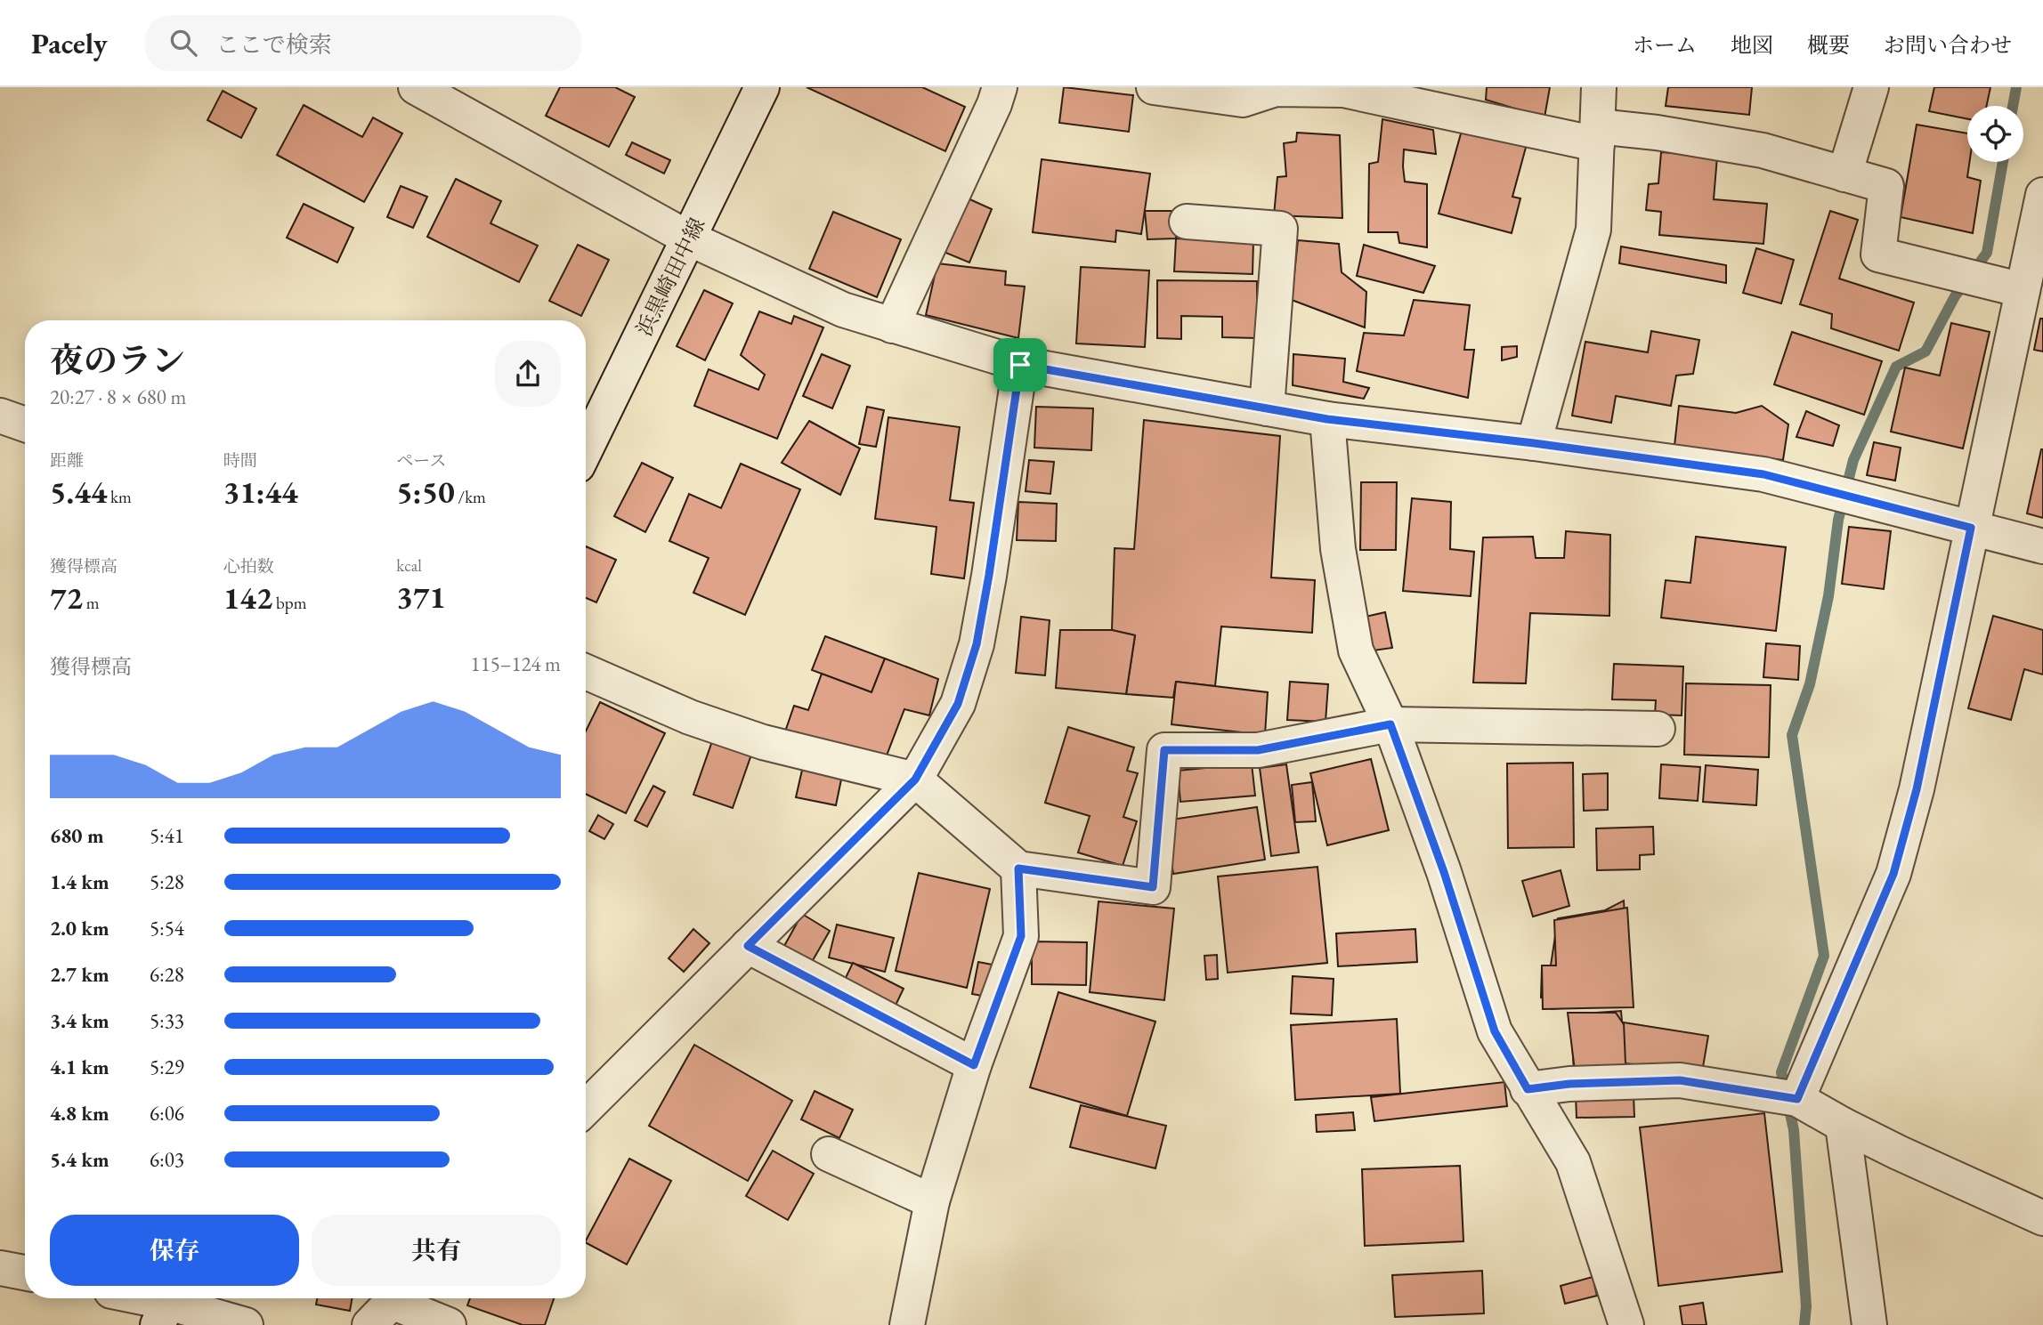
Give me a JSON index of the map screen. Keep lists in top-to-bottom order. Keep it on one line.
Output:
{"streets":{"street":["浜黒崎田中線"]},"page":{"header":"Pacely","search":"ここで検索","nav":["ホーム","地図","概要","お問い合わせ"],"heading":["夜のラン","20:27 · 8 × 680 m"],"stats":[["距離","5.44 km"],["時間","31:44"],["ペース","5:50 /km"],["獲得標高","72 m"],["心拍数","142 bpm"],["kcal","371"]],"chart":["獲得標高","115–124 m"],"list":[{"name":"680 m","note":"5:41"},{"name":"1.4 km","note":"5:28"},{"name":"2.0 km","note":"5:54"},{"name":"2.7 km","note":"6:28"},{"name":"3.4 km","note":"5:33"},{"name":"4.1 km","note":"5:29"},{"name":"4.8 km","note":"6:06"},{"name":"5.4 km","note":"6:03"}],"buttons":["保存","共有"]}}
